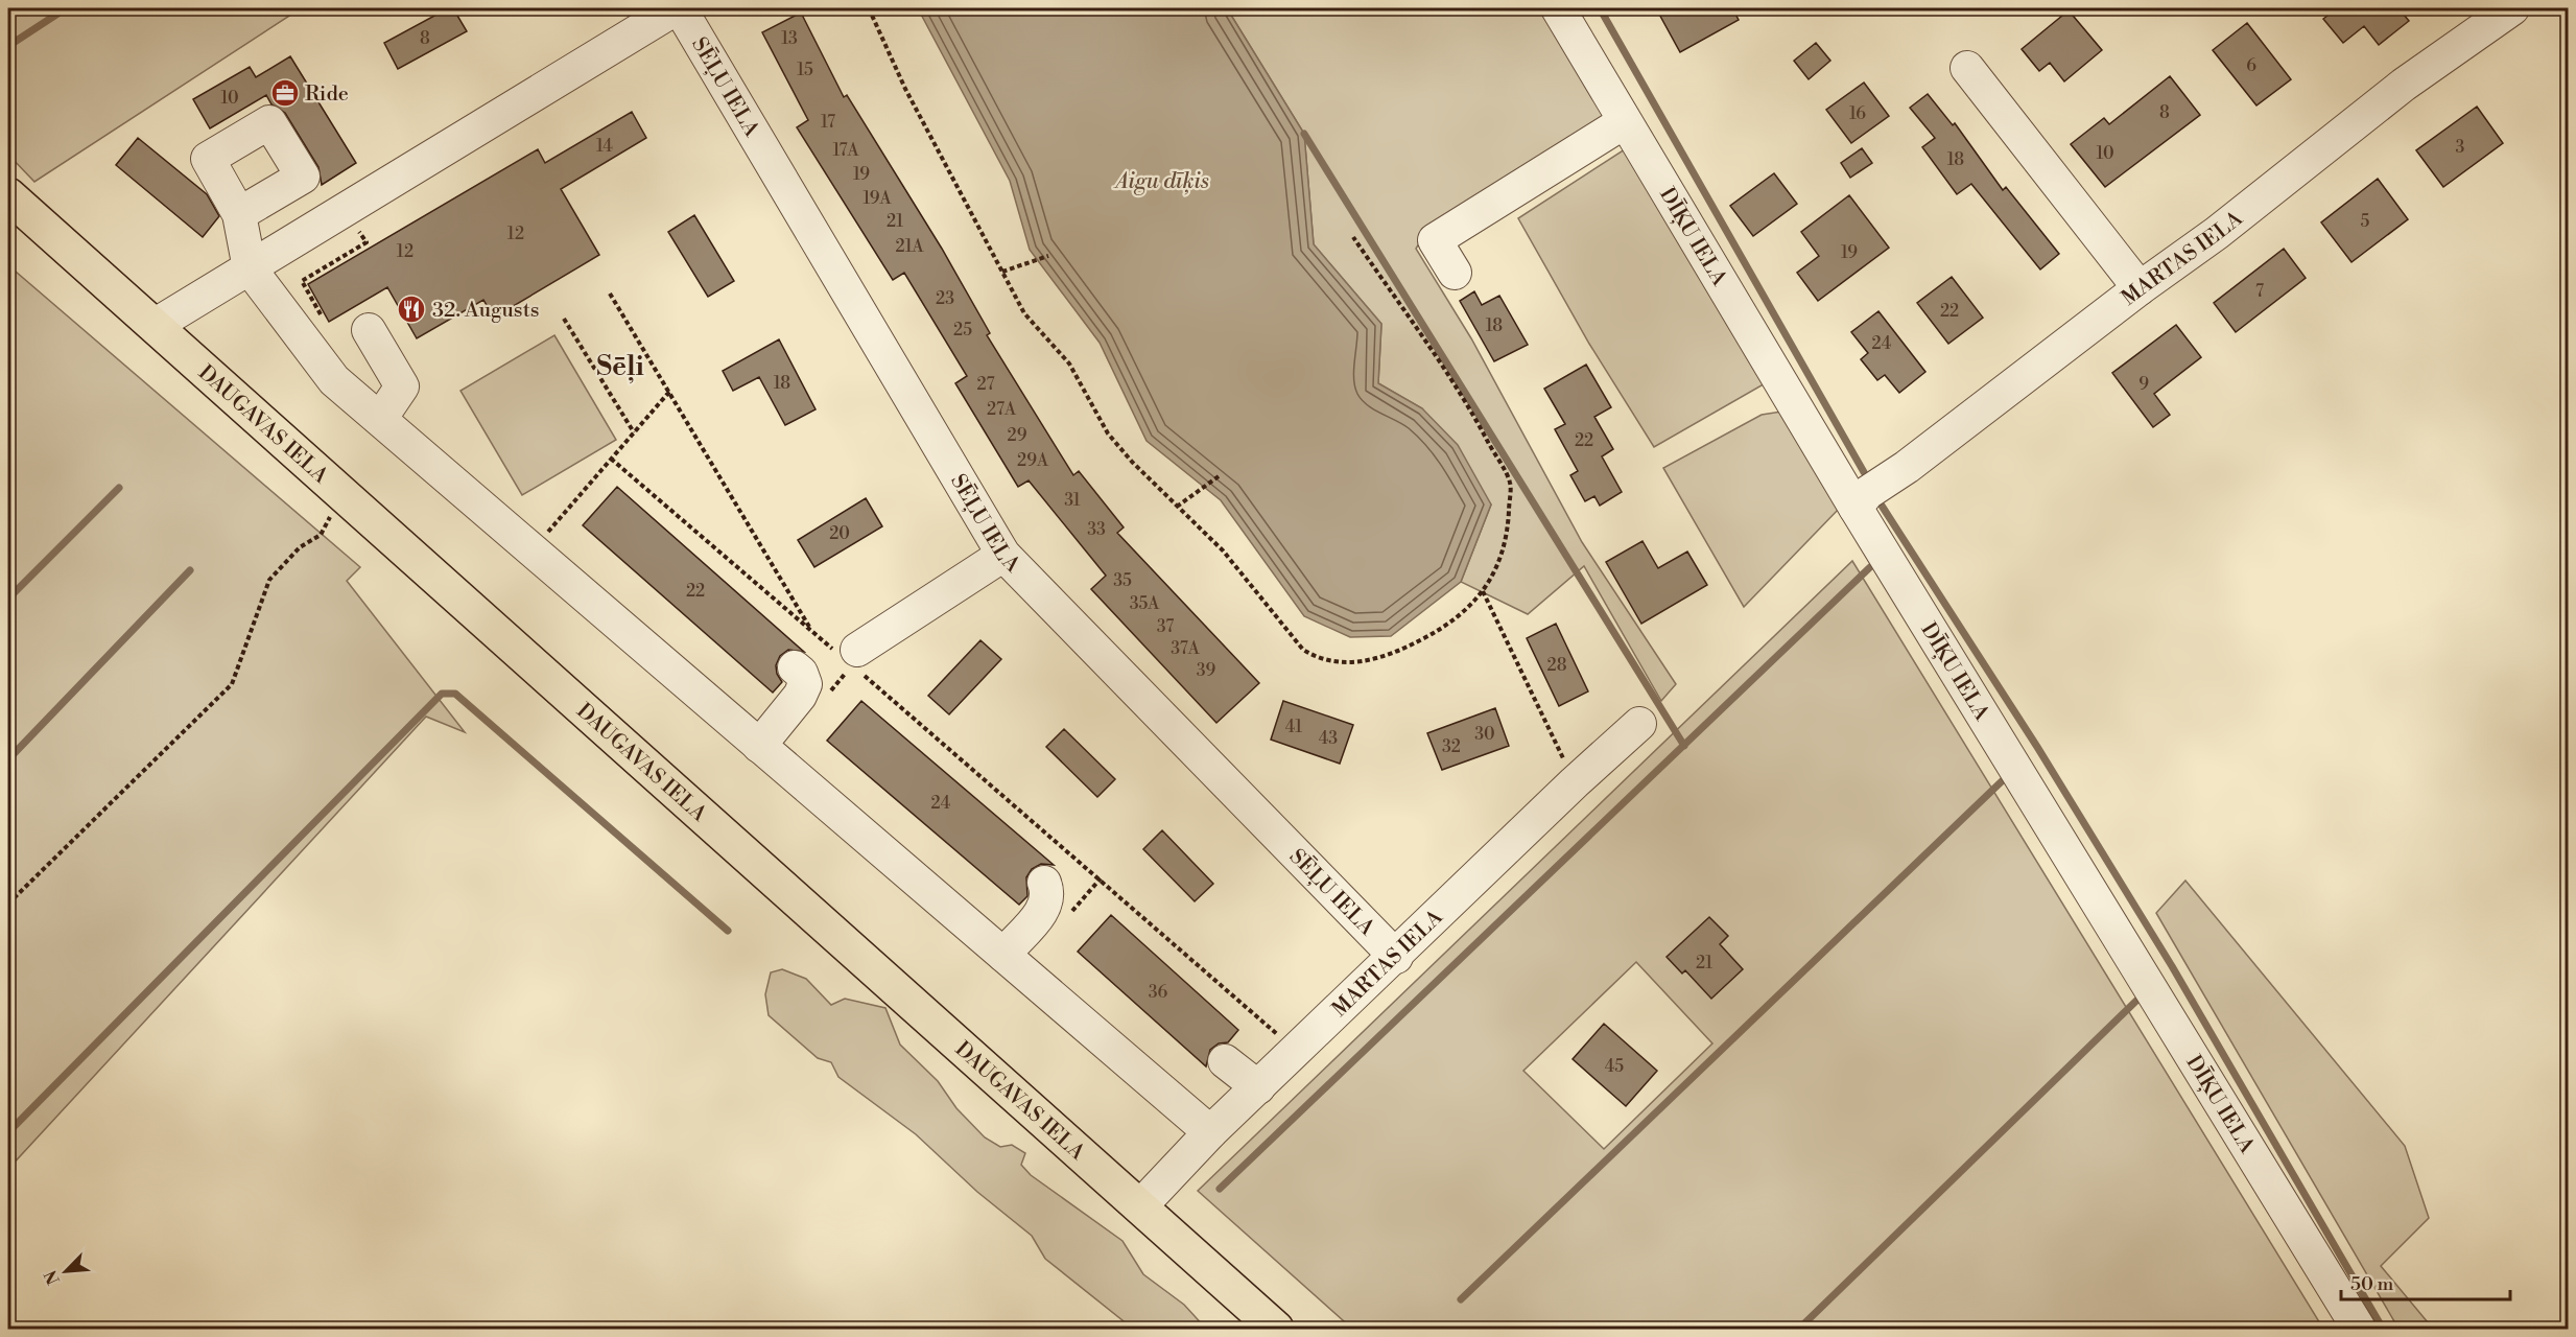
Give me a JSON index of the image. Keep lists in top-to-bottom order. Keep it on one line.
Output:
{"streets":{"main road":["DAUGAVAS IELA"],"street":["SĒĻU IELA","DĪĶU IELA","MARTAS IELA"]},"crossings":[["SĒĻU IELA","MARTAS IELA"],["DĪĶU IELA","MARTAS IELA"],["MARTAS IELA","DAUGAVAS IELA"]],"districts":["Sēļi"],"water":["Aigu dīķis"],"places":{"office":["Ride"],"restaurant":["32. Augusts"]},"house_numbers":["8","13","6","15","10","8","16","17","14","3","17A","10","18","19","19A","21","5","12","21A","12","19","7","23","22","18","25","24","18","27","9","27A","29","22","29A","31","33","20","35","22","35A","37","37A","28","39","41","30","43","32","24","21","36","45"],"scale_bar":"50 m","north":"bottom left"}
